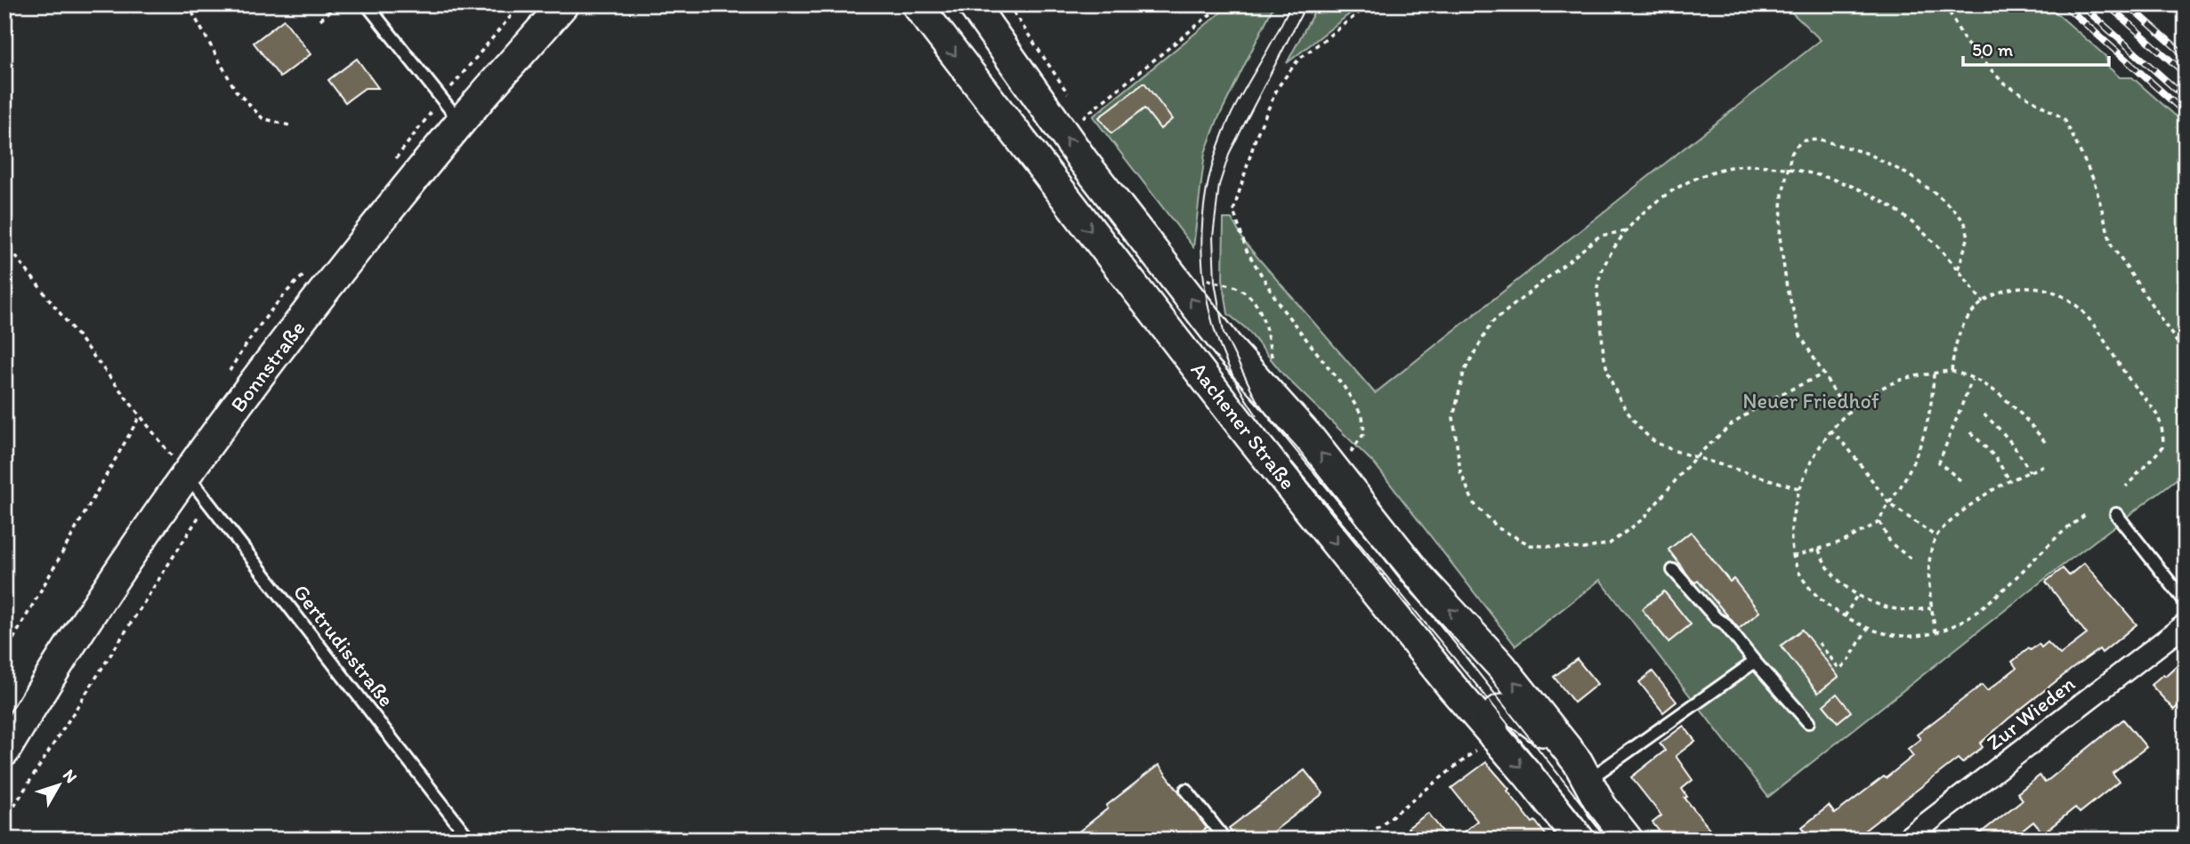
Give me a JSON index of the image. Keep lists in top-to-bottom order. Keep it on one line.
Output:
{"streets":{"main road":["Bonnstraße","Aachener Straße"],"street":["Zur Wieden"],"lane":["Gertrudisstraße"]},"crossings":[["Bonnstraße","Gertrudisstraße"]],"parks":["Neuer Friedhof"],"scale_bar":"50 m","north":"top right"}
